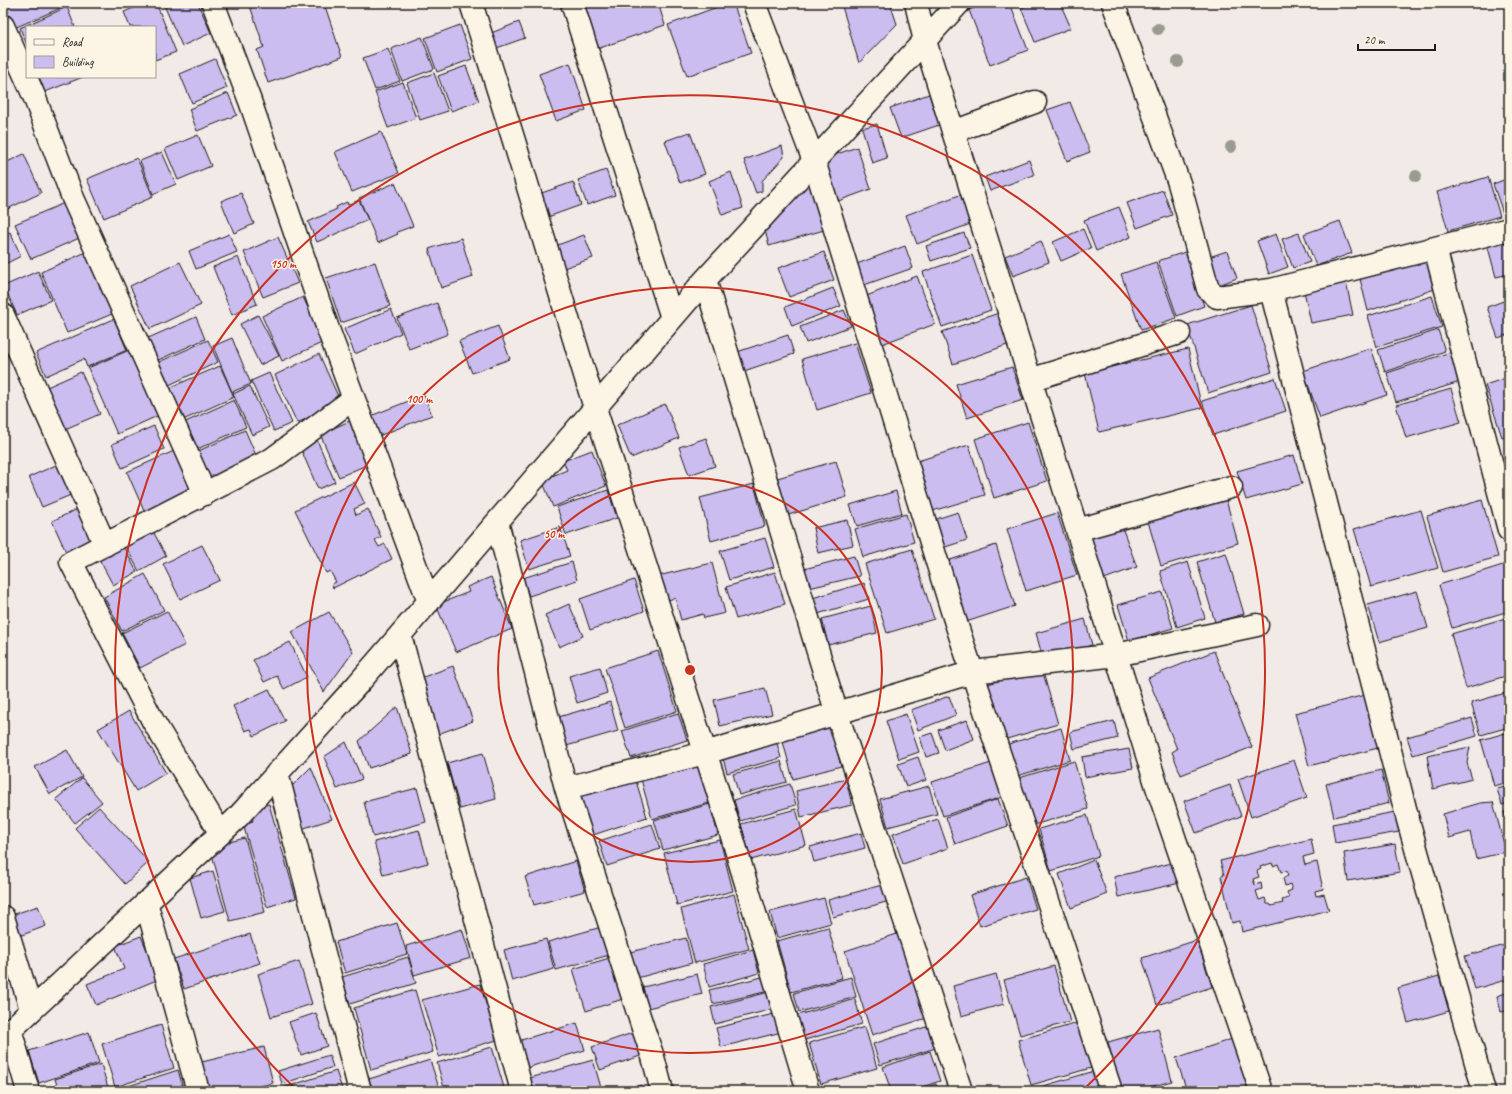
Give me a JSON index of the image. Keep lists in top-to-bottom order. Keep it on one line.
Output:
{"legend":["Road","Building"],"scale_bar":"20 m","rings":["150 m","100 m","50 m"]}
